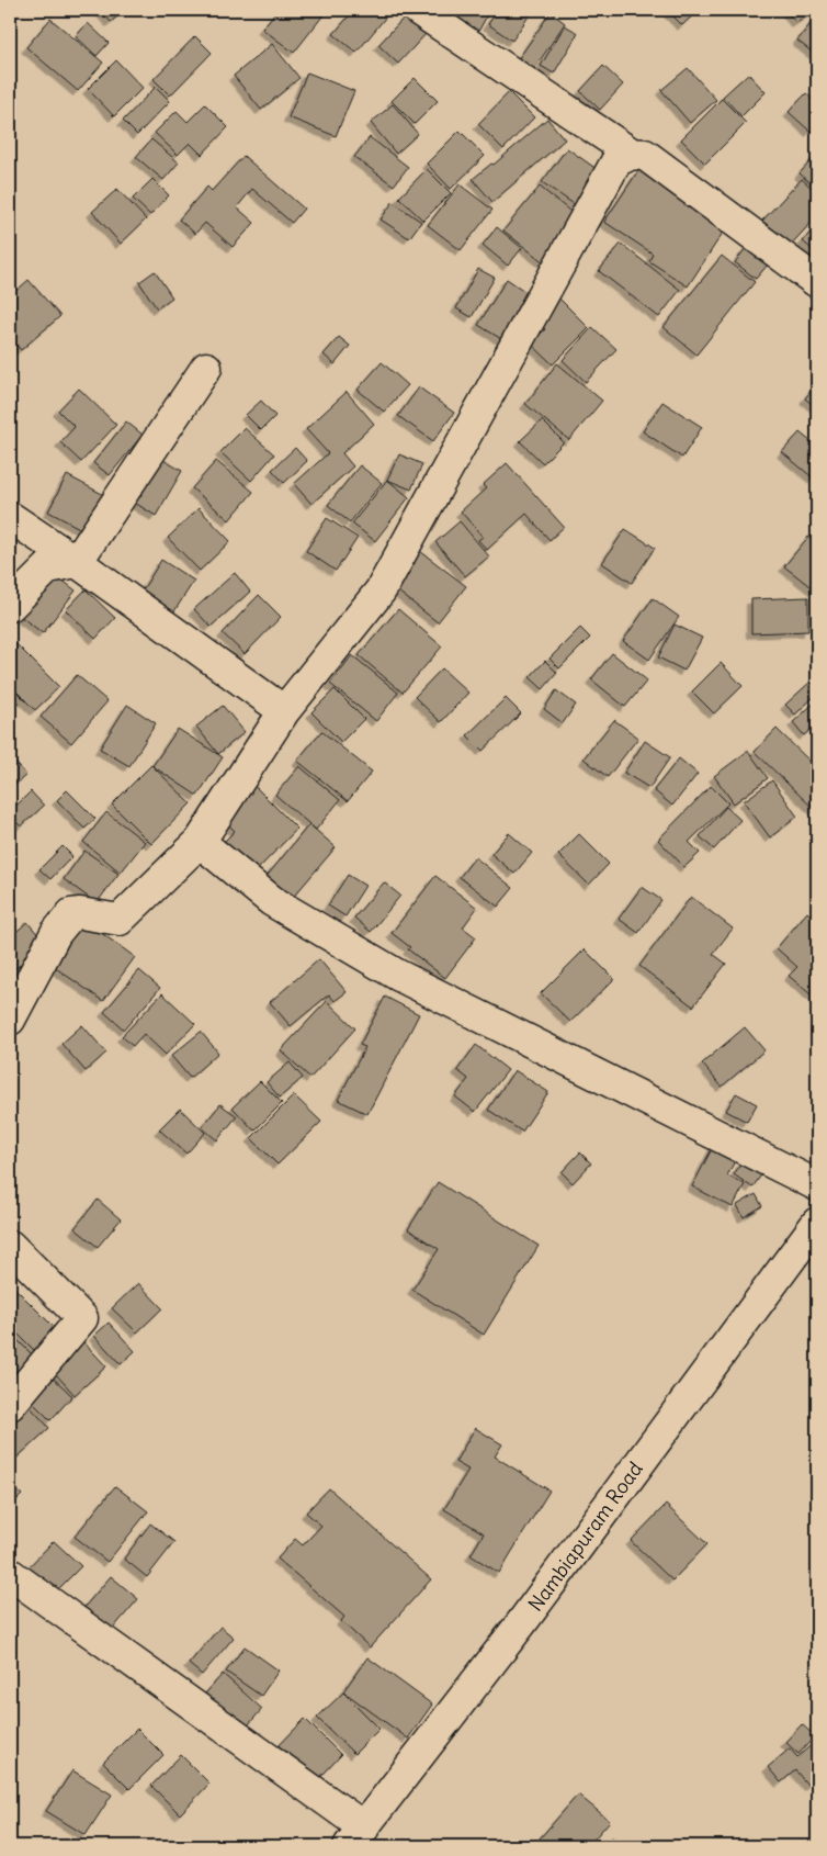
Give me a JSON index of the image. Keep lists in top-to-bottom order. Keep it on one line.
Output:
{"streets":{"street":["Nambiapuram Road"]}}
